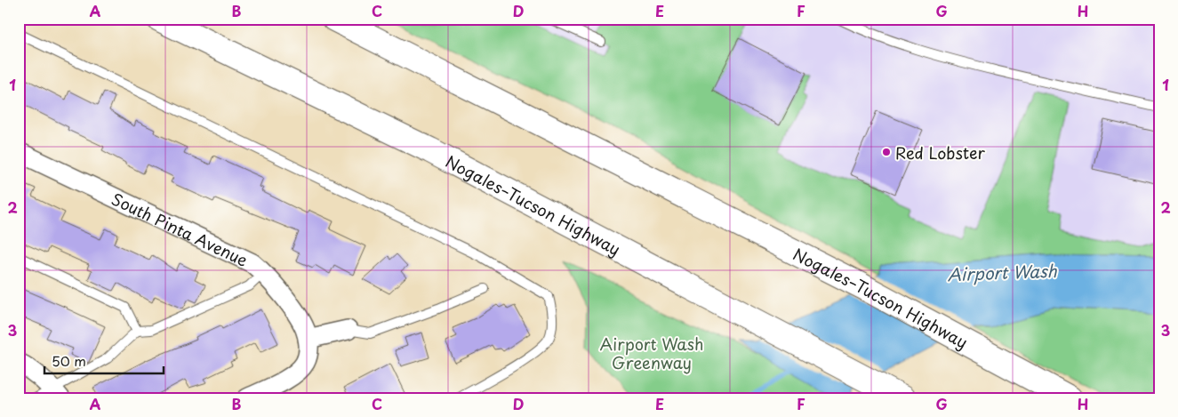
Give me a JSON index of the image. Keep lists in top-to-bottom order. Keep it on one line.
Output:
{"streets":{"highway":["Nogales–Tucson Highway"],"street":["South Pinta Avenue"]},"water":["Airport Wash"],"parks":["Airport Wash Greenway"],"places":["Red Lobster"],"scale_bar":"50 m","grid":{"columns":["A","B","C","D","E","F","G","H"],"rows":["1","2","3"]}}
